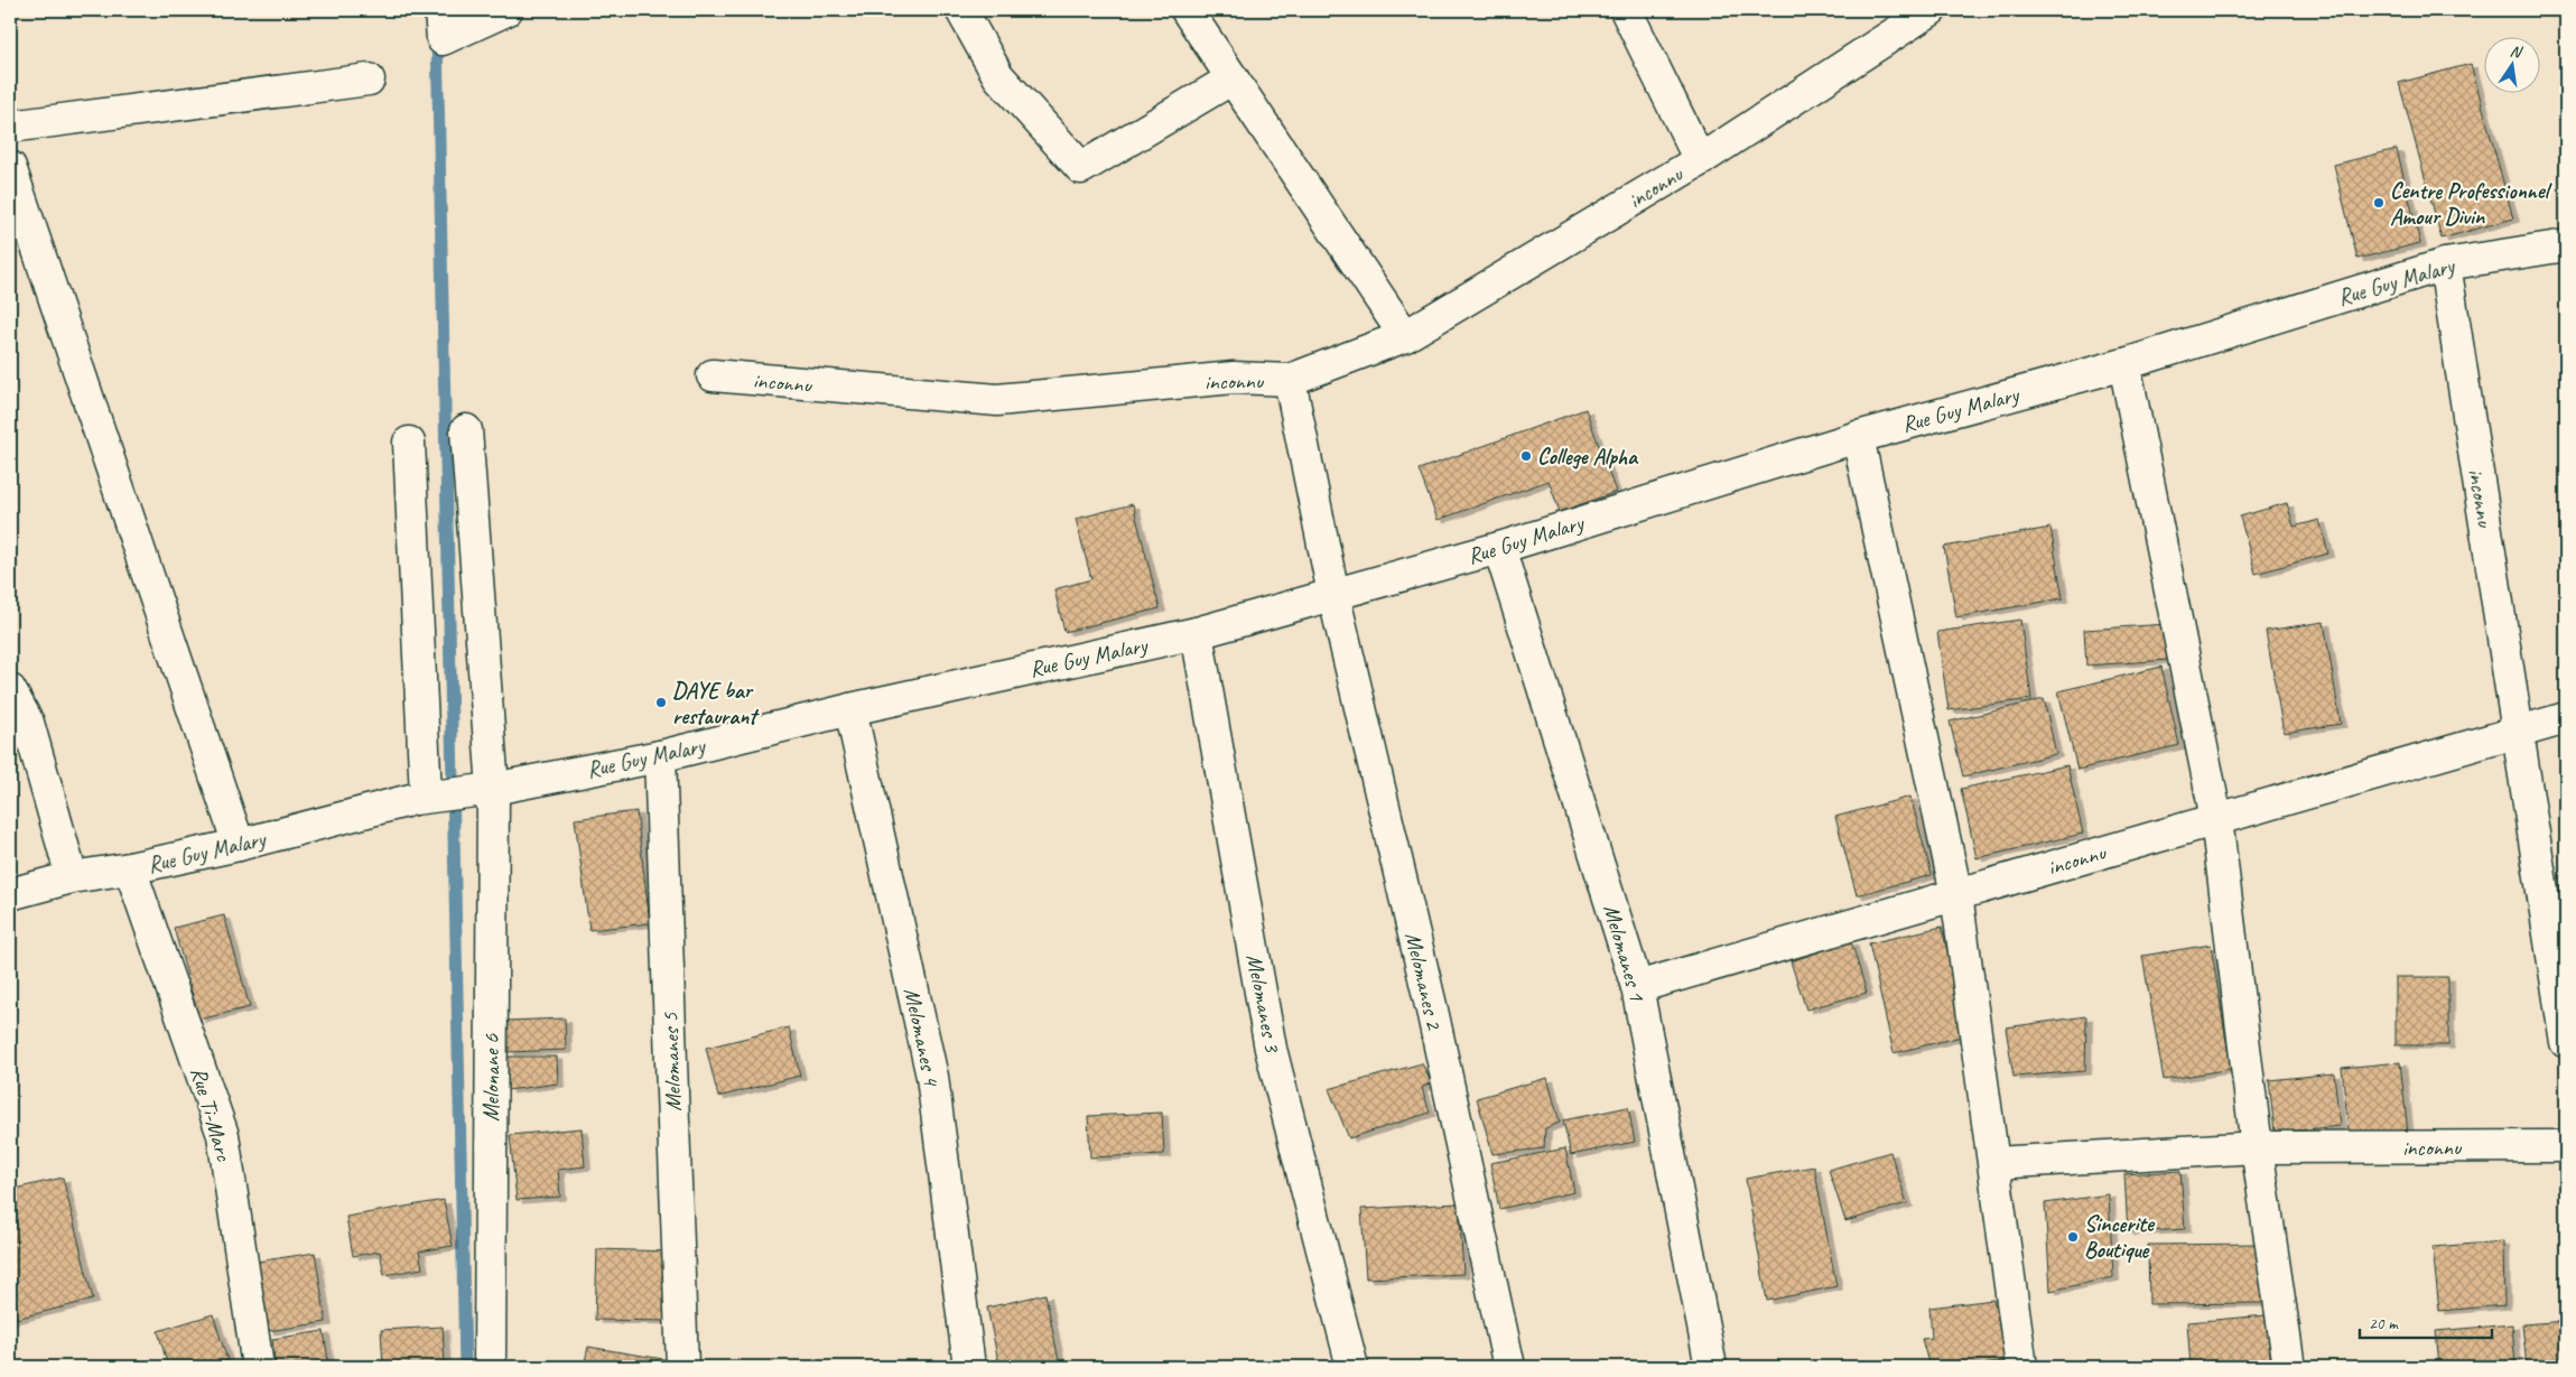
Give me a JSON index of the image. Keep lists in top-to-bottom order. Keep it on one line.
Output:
{"streets":{"street":["inconnu","Rue Guy Malary","Melomanes 1","Melomanes 2","Melomanes 3","Melomanes 4","Melomanes 5","Melonane 6","Rue Ti-Marc"]},"crossings":[["inconnu","Rue Guy Malary"],["inconnu","Melomanes 1"],["inconnu","Melomanes 2"],["Rue Guy Malary","Melomanes 1"],["Rue Guy Malary","Melomanes 2"],["Rue Guy Malary","Melomanes 3"],["Rue Guy Malary","Melomanes 4"],["Rue Guy Malary","Melomanes 5"],["Rue Guy Malary","Melonane 6"],["Rue Guy Malary","Rue Ti-Marc"]],"places":["Centre Professionnel Amour Divin","College Alpha","DAYE bar restaurant","Sincerite Boutique"],"scale_bar":"20 m","north":"top"}
